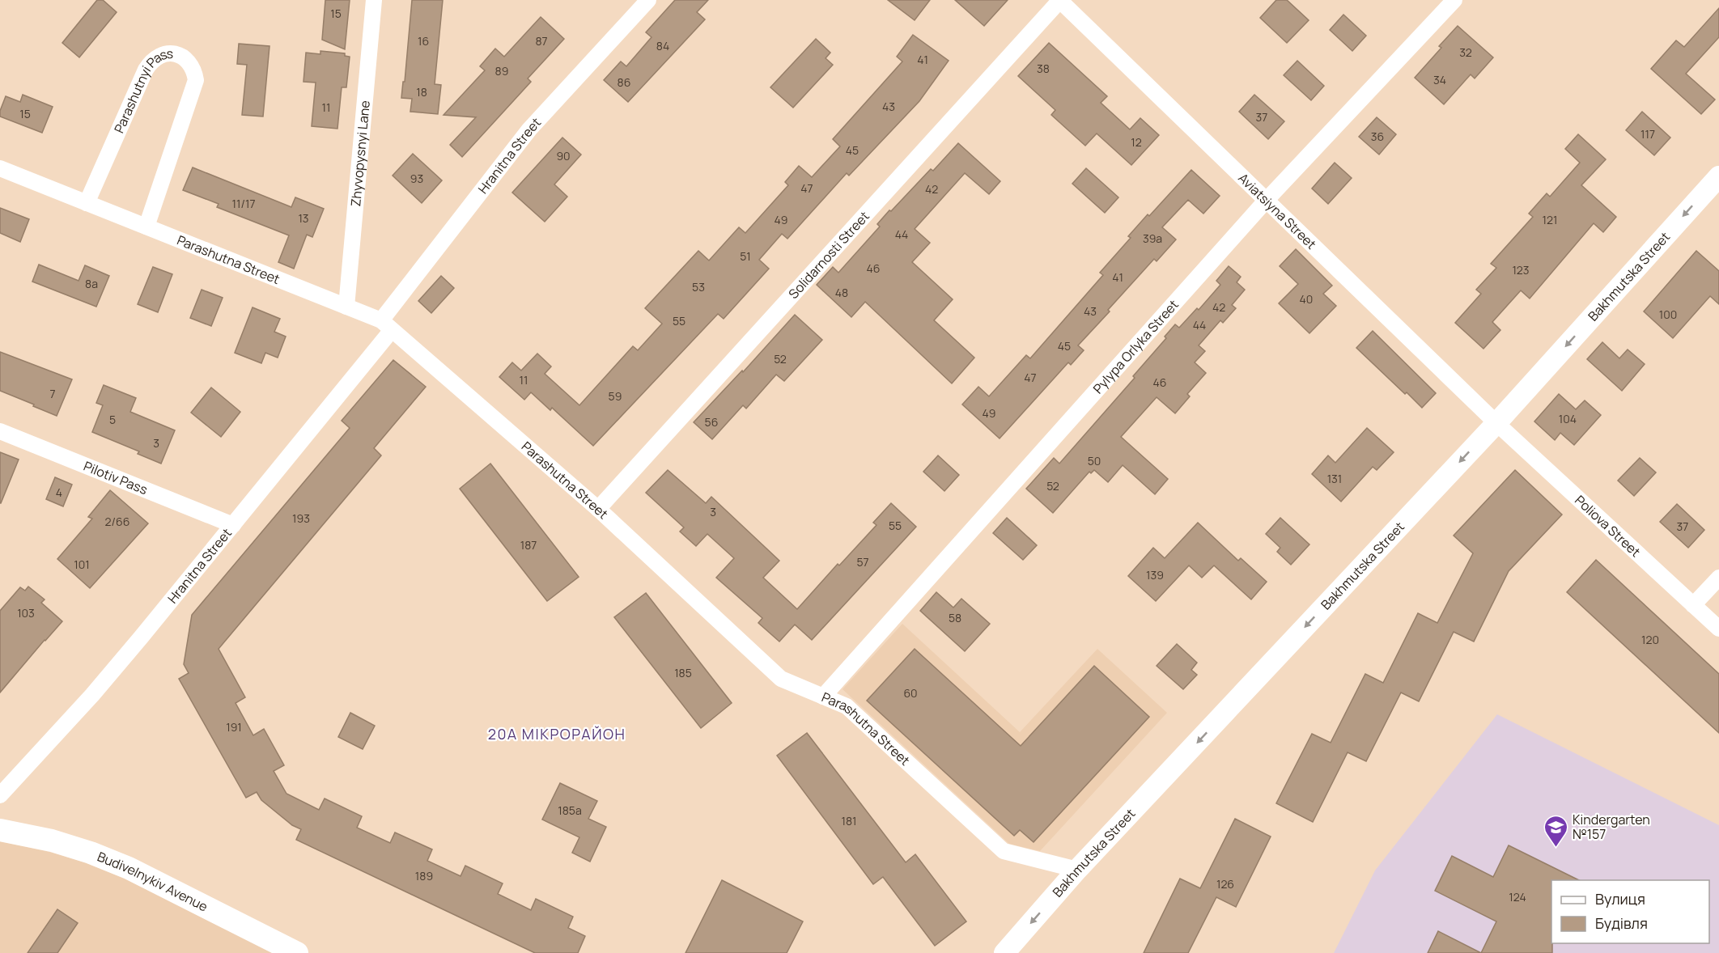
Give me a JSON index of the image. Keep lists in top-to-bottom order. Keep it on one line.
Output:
{"streets":{"main road":["Budivelnykiv Avenue"],"street":["Parashutnyi Pass","Zhyvopysnyi Lane","Hranitna Street","Aviatsiyna Street","Solidarnosti Street","Parashutna Street","Bakhmutska Street","Pylypa Orlyka Street","Pilotiv Pass","Poliova Street"]},"crossings":[["Parashutnyi Pass","Parashutna Street"],["Zhyvopysnyi Lane","Parashutna Street"],["Hranitna Street","Parashutna Street"],["Hranitna Street","Pilotiv Pass"],["Aviatsiyna Street","Solidarnosti Street"],["Aviatsiyna Street","Bakhmutska Street"],["Aviatsiyna Street","Pylypa Orlyka Street"],["Aviatsiyna Street","Poliova Street"],["Solidarnosti Street","Parashutna Street"],["Parashutna Street","Bakhmutska Street"],["Parashutna Street","Pylypa Orlyka Street"],["Bakhmutska Street","Poliova Street"]],"one_way":["Bakhmutska Street"],"districts":["20А МІКРОРАЙОН"],"places":{"school or university":["Kindergarten №157"]},"house_numbers":["15","16","87","84","32","41","38","89","34","86","18","43","11","15","37","117","36","12","45","90","93","47","42","11/17","13","49","121","44","39а","51","46","123","41","8а","53","48","40","42","43","100","55","44","45","52","47","11","46","7","59","49","104","5","56","3","50","131","52","4","3","193","2/66","55","37","187","57","101","139","103","58","120","185","60","191","185а","181","189","126","124"],"legend":["Вулиця","Будівля"]}
